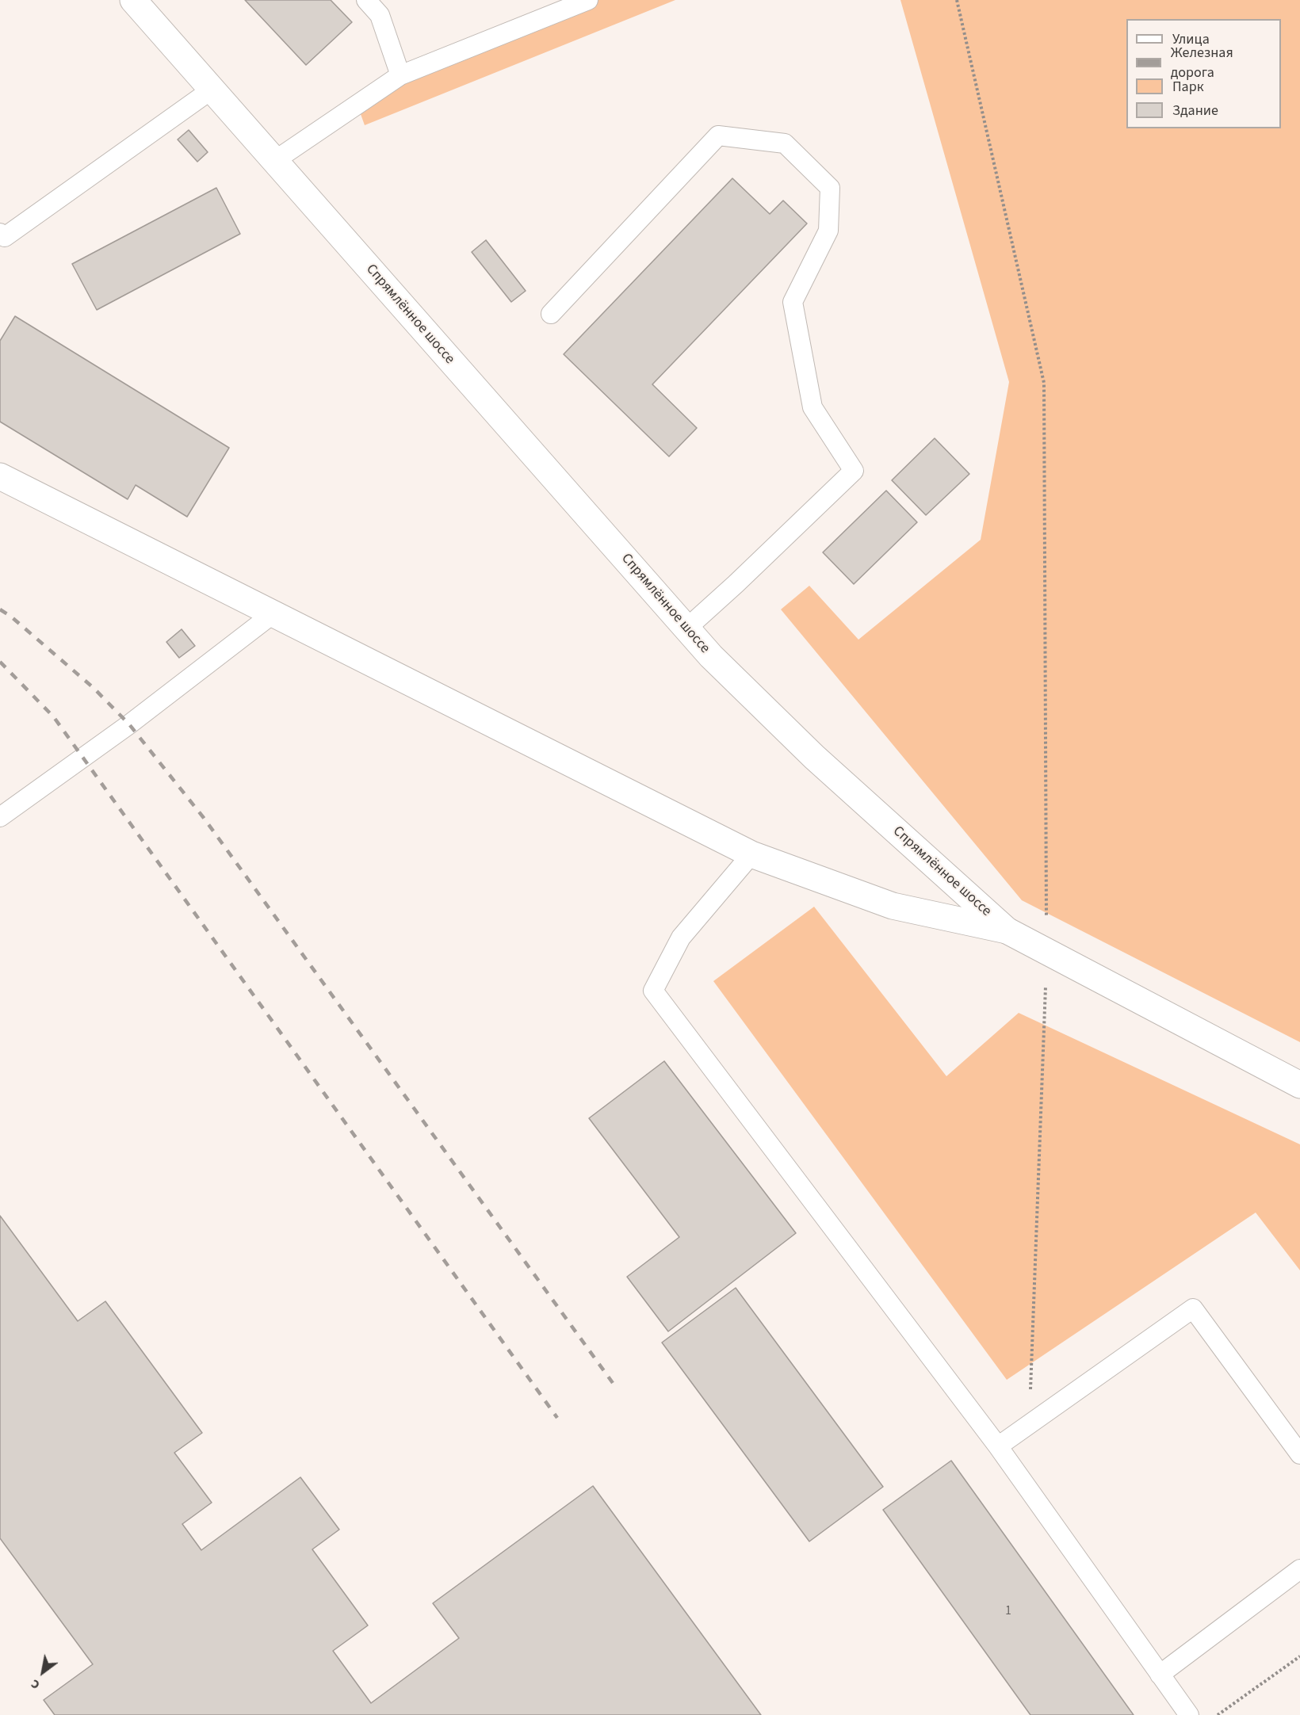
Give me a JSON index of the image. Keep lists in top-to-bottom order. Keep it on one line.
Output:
{"streets":{"main road":["Спрямлённое шоссе"]},"house_numbers":["1"],"legend":["Улица","Железная дорога","Парк","Здание"],"north":"bottom left"}
